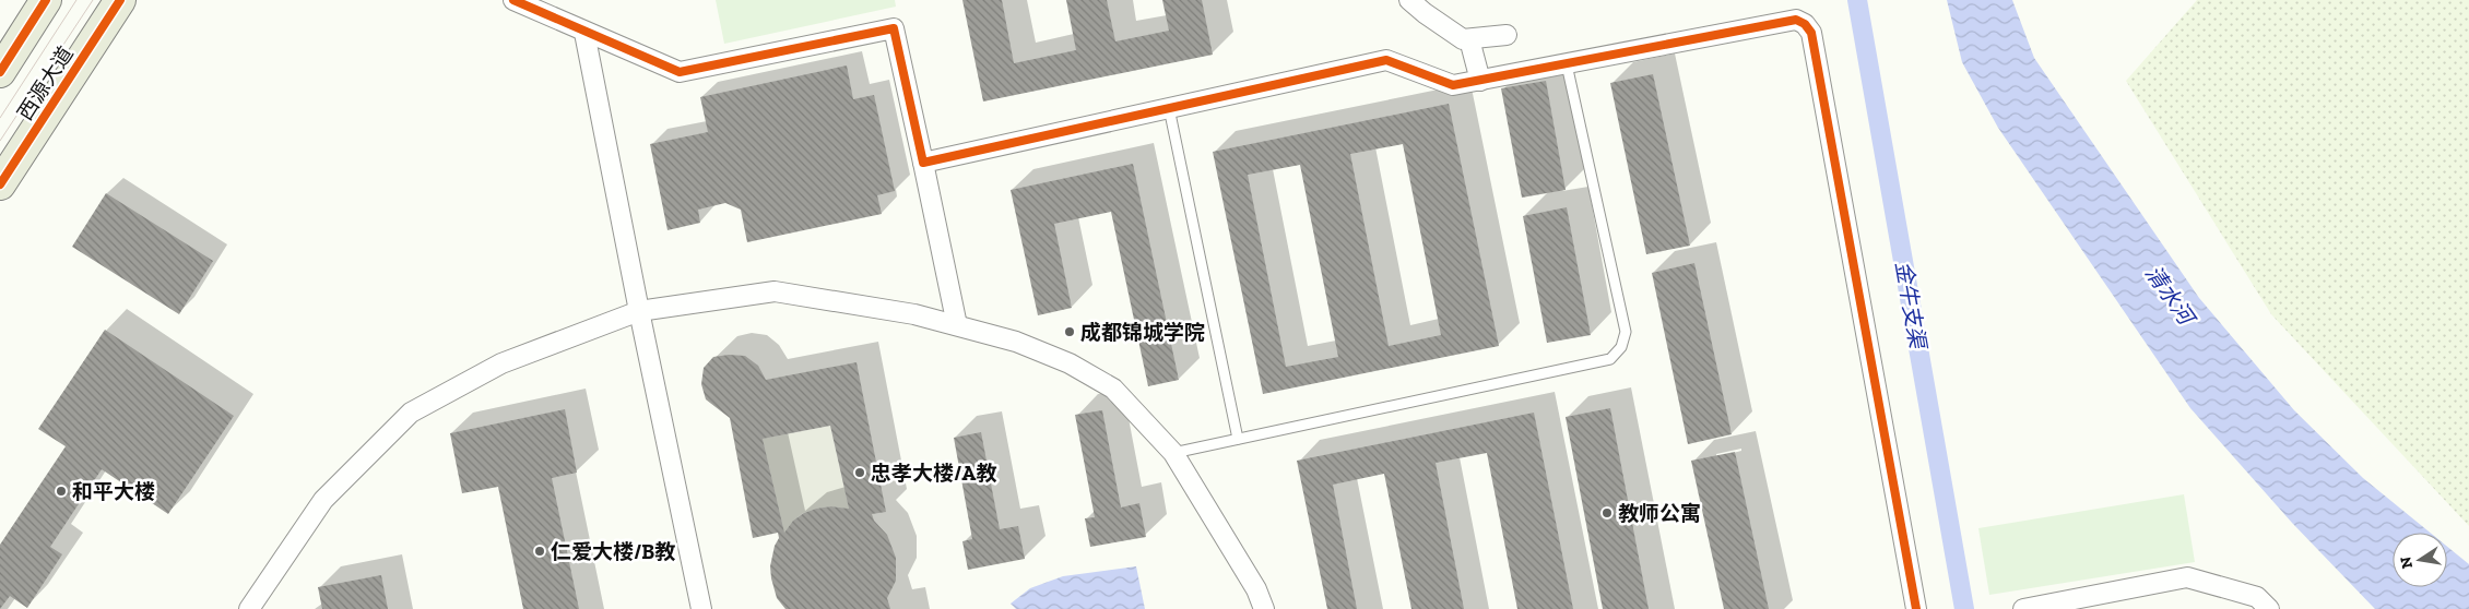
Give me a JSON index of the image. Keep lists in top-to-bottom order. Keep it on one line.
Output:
{"streets":{"main road":["西源大道"]},"water":["清水河","金牛支渠"],"places":["成都锦城学院","忠孝大楼/A教","和平大楼","教师公寓","仁爱大楼/B教"],"north":"left"}
